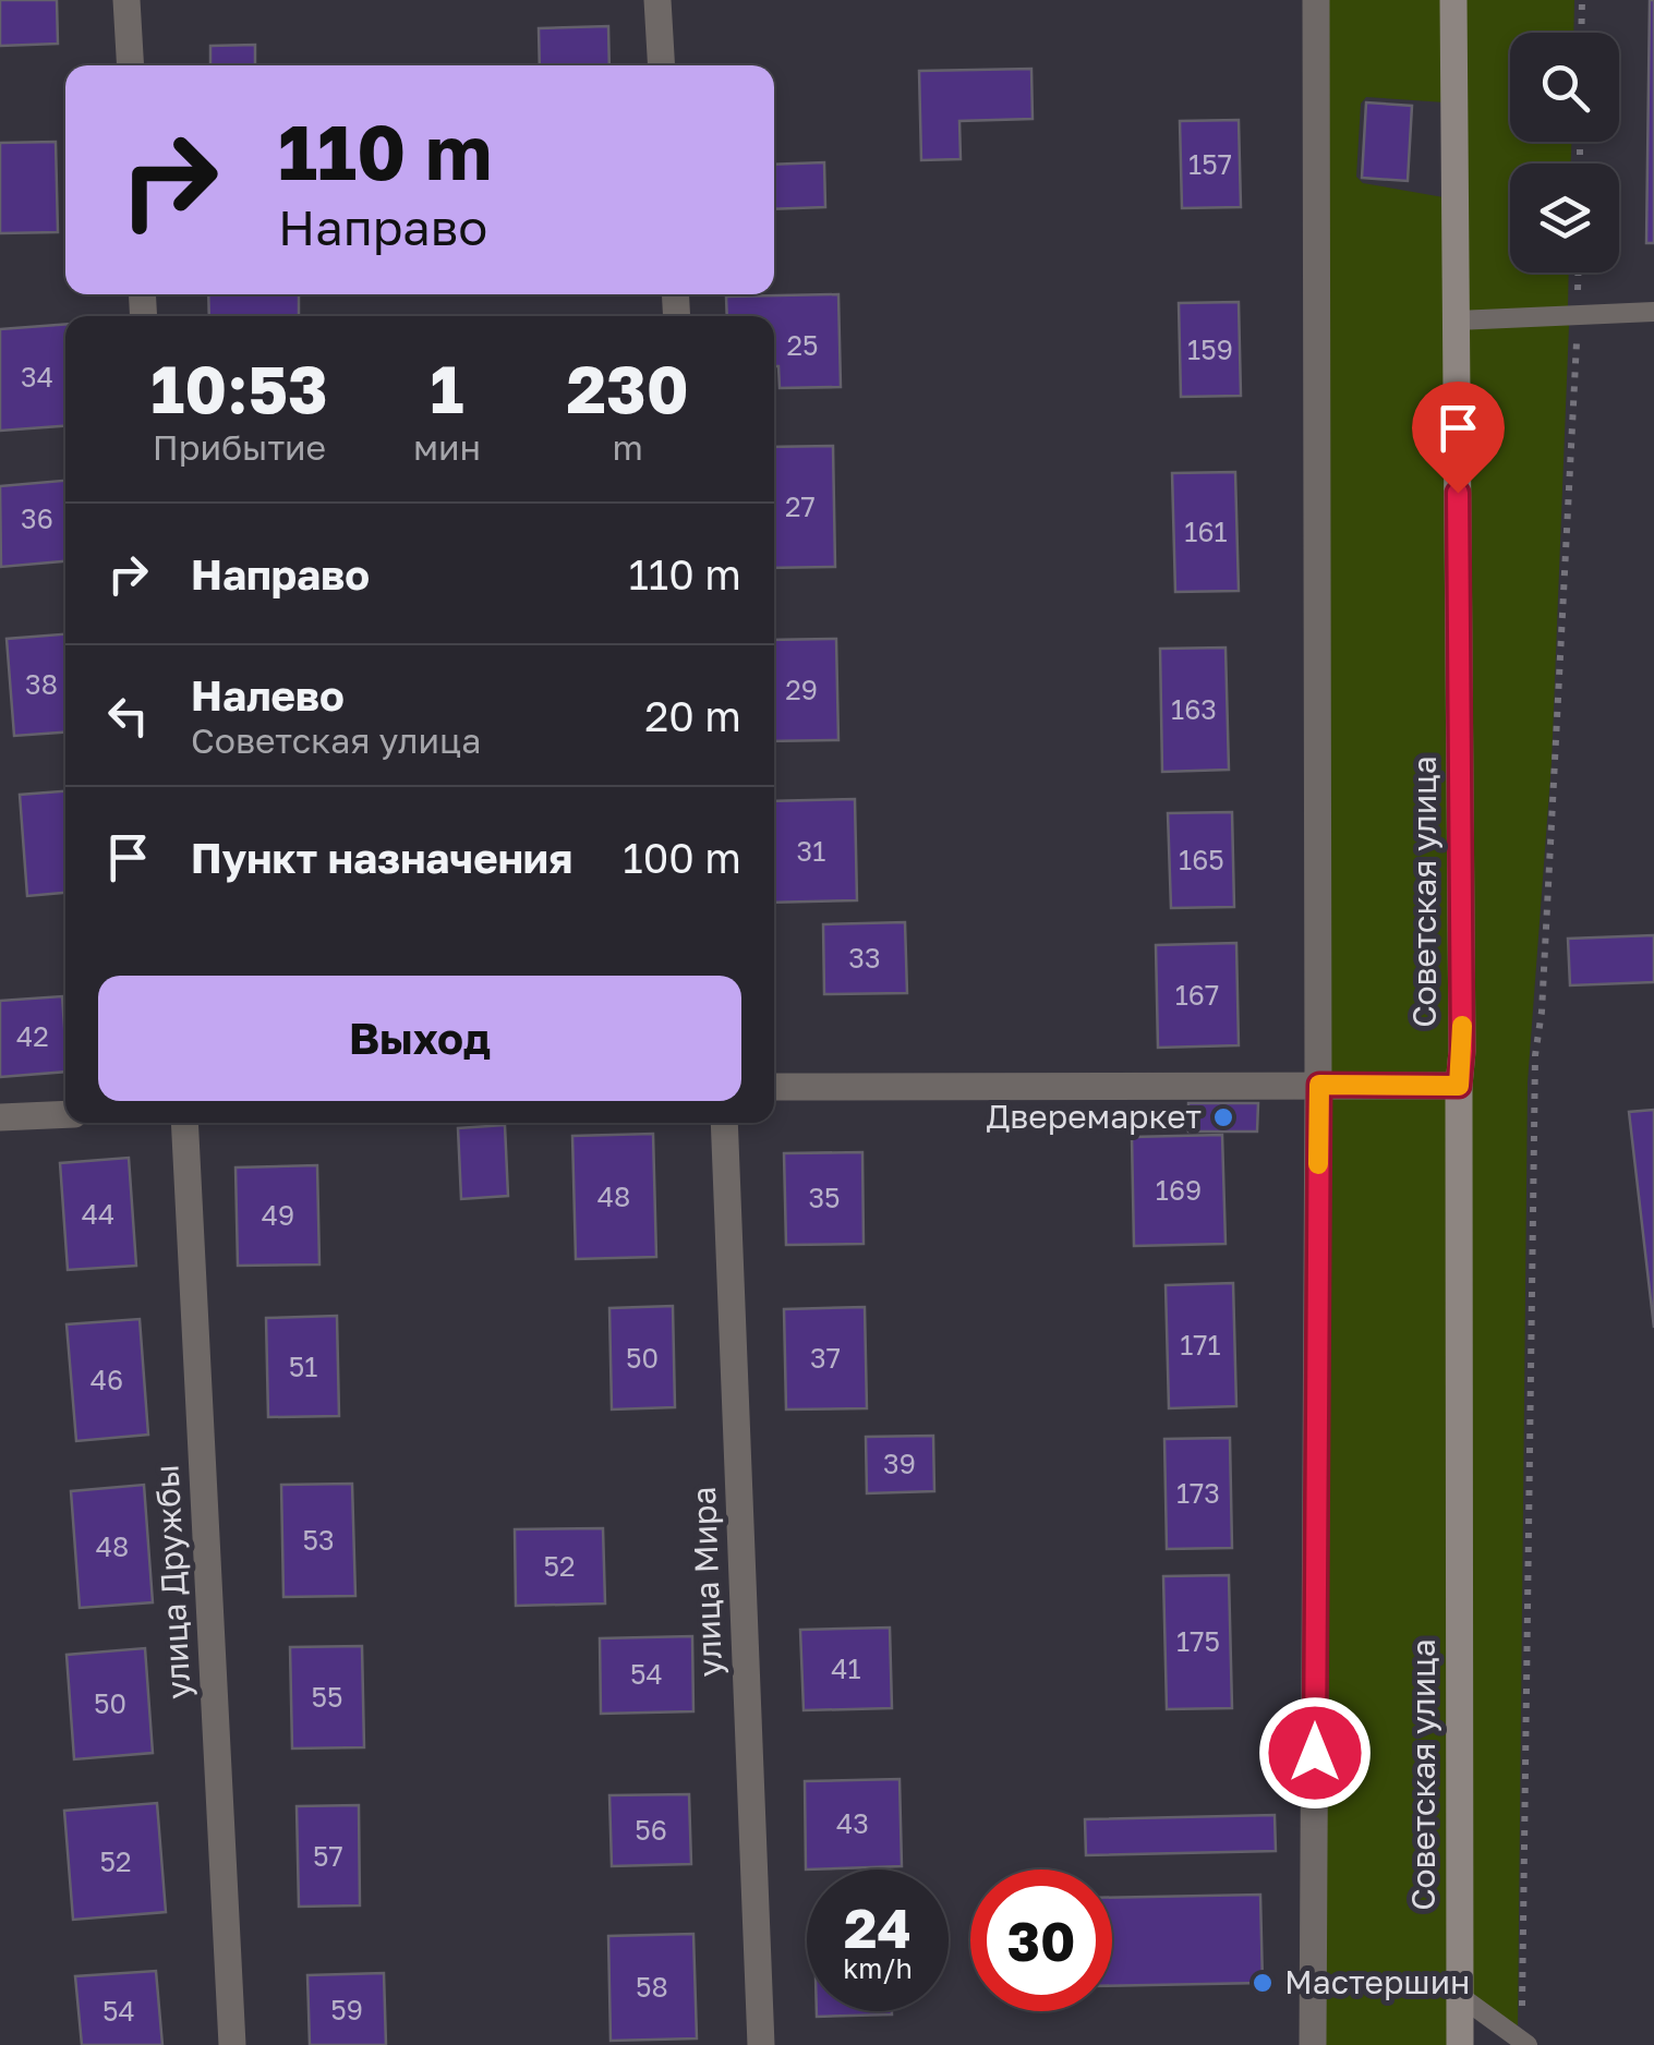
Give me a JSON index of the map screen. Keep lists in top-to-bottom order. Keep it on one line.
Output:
{"streets":{"main road":["Советская улица"],"street":["улица Дружбы","улица Мира"]},"places":["Дверемаркет","Мастершин"],"house_numbers":["157","25","159","34","27","36","161","38","29","163","31","165","33","167","42","169","48","35","44","49","171","50","37","51","46","39","173","53","48","52","175","41","54","55","50","43","56","57","52","58","59","54"],"page":{"turn":["110 m","Направо"],"eta":["10:53","Прибытие","1","мин","230","m"],"list":[{"name":"Направо","value":"110 m"},{"name":"Налево","note":"Советская улица","value":"20 m"},{"name":"Пункт назначения","value":"100 m"}],"buttons":"Выход","speed":"24 km/h","limit":"30"}}
